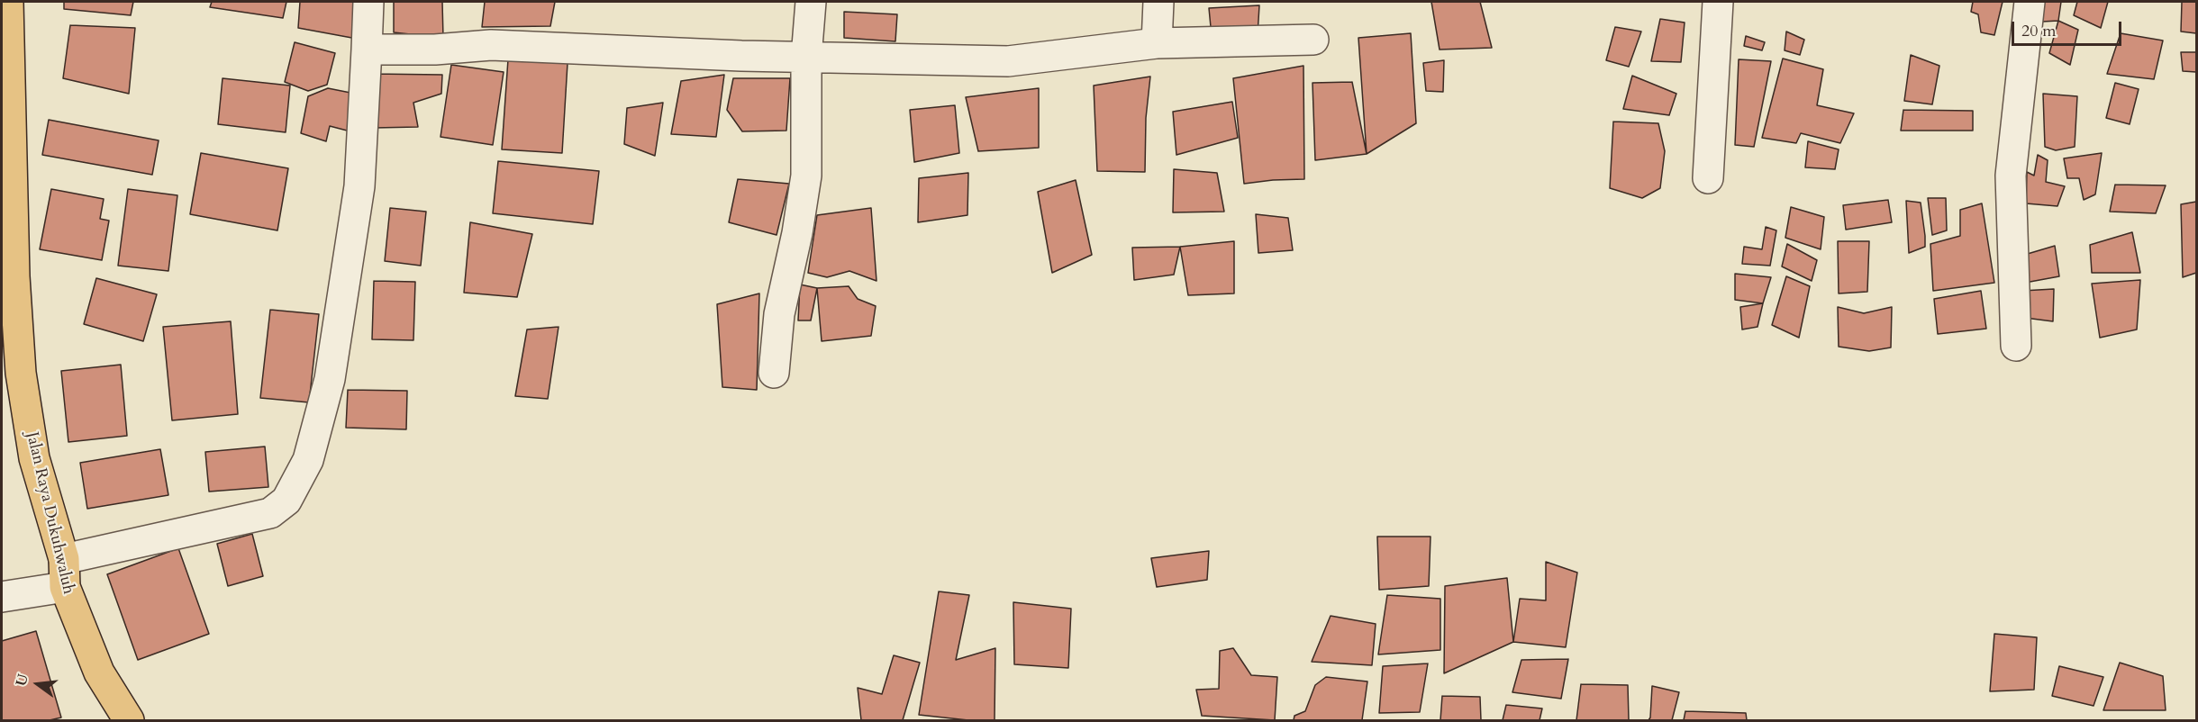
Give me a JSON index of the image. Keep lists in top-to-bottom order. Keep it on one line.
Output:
{"streets":{"main road":["Jalan Raya Dukuhwaluh"]},"scale_bar":"20 m","north":"left"}
